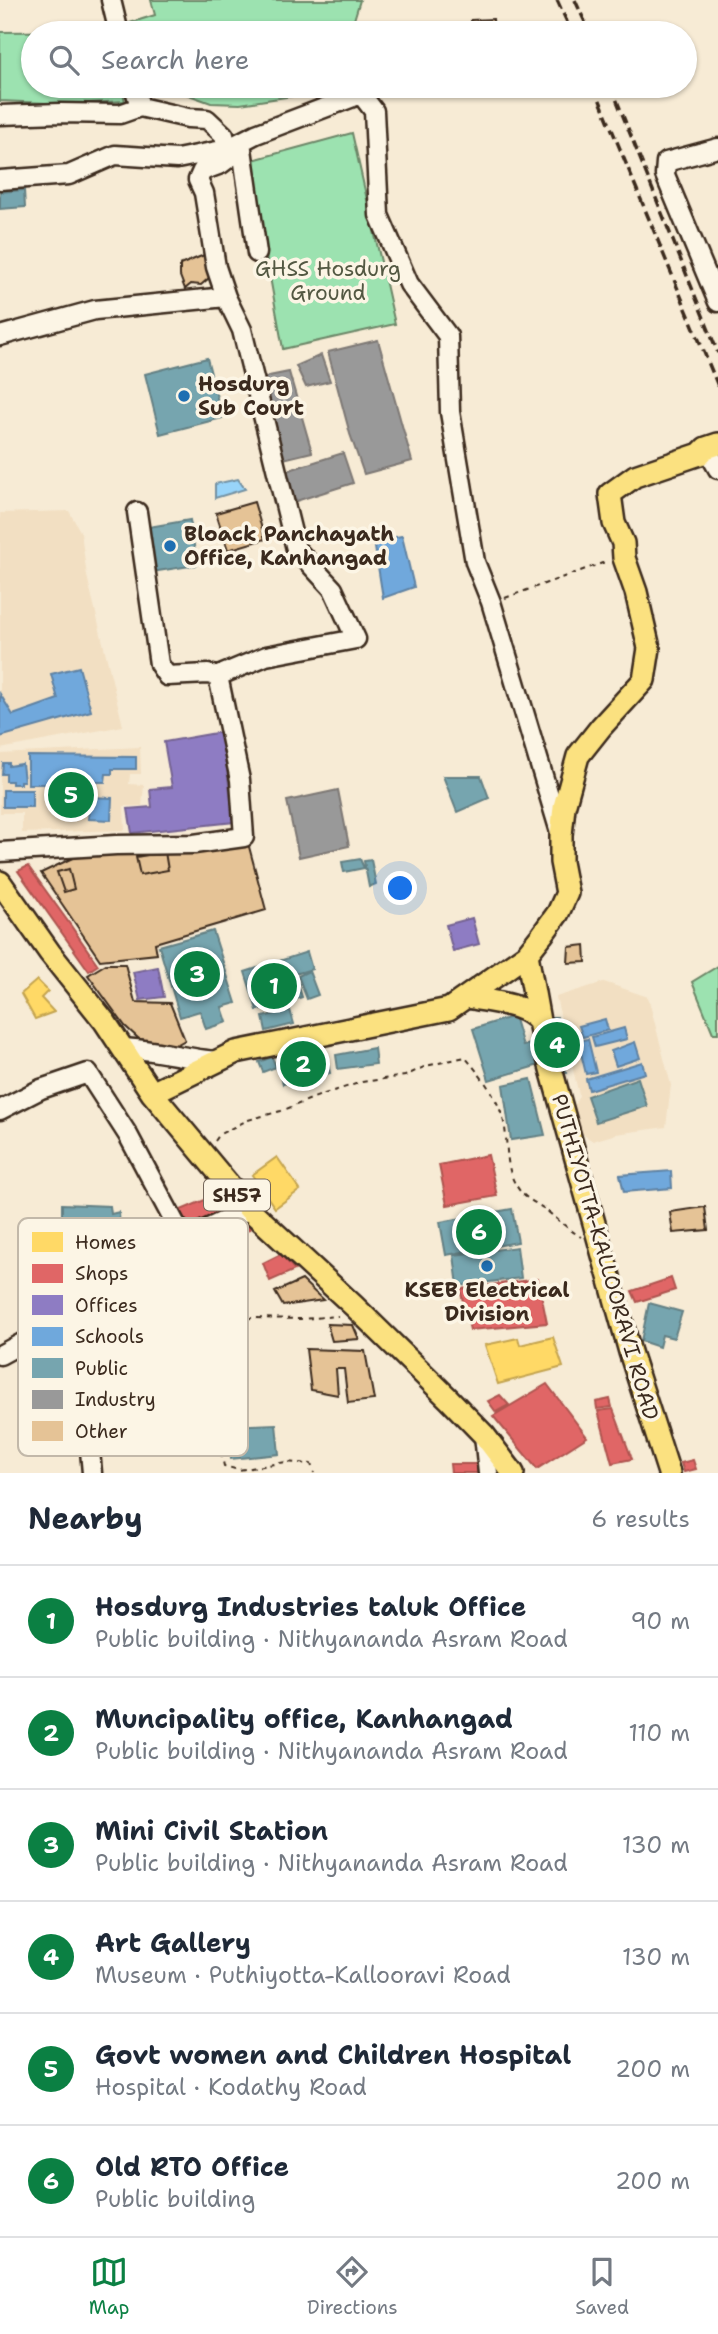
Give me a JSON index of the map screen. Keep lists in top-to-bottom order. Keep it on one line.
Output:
{"streets":{"main road":["SH57","PUTHIYOTTA-KALLOORAVI ROAD"]},"parks":["GHSS Hosdurg Ground"],"places":["Hosdurg Sub Court","Bloack Panchayath Office, Kanhangad","KSEB Electrical Division"],"legend":["Homes","Shops","Offices","Schools","Public","Industry","Other"],"page":{"search":"Search here","pins":["5","3","1","4","2","6"],"heading":["Nearby","6 results"],"list":[{"mark":"1","name":"Hosdurg Industries taluk Office","note":"Public building · Nithyananda Asram Road","value":"90 m"},{"mark":"2","name":"Muncipality office, Kanhangad","note":"Public building · Nithyananda Asram Road","value":"110 m"},{"mark":"3","name":"Mini Civil Station","note":"Public building · Nithyananda Asram Road","value":"130 m"},{"mark":"4","name":"Art Gallery","note":"Museum · Puthiyotta-Kallooravi Road","value":"130 m"},{"mark":"5","name":"Govt women and Children Hospital","note":"Hospital · Kodathy Road","value":"200 m"},{"mark":"6","name":"Old RTO Office","note":"Public building","value":"200 m"}],"nav":["Map","Directions","Saved"]}}
